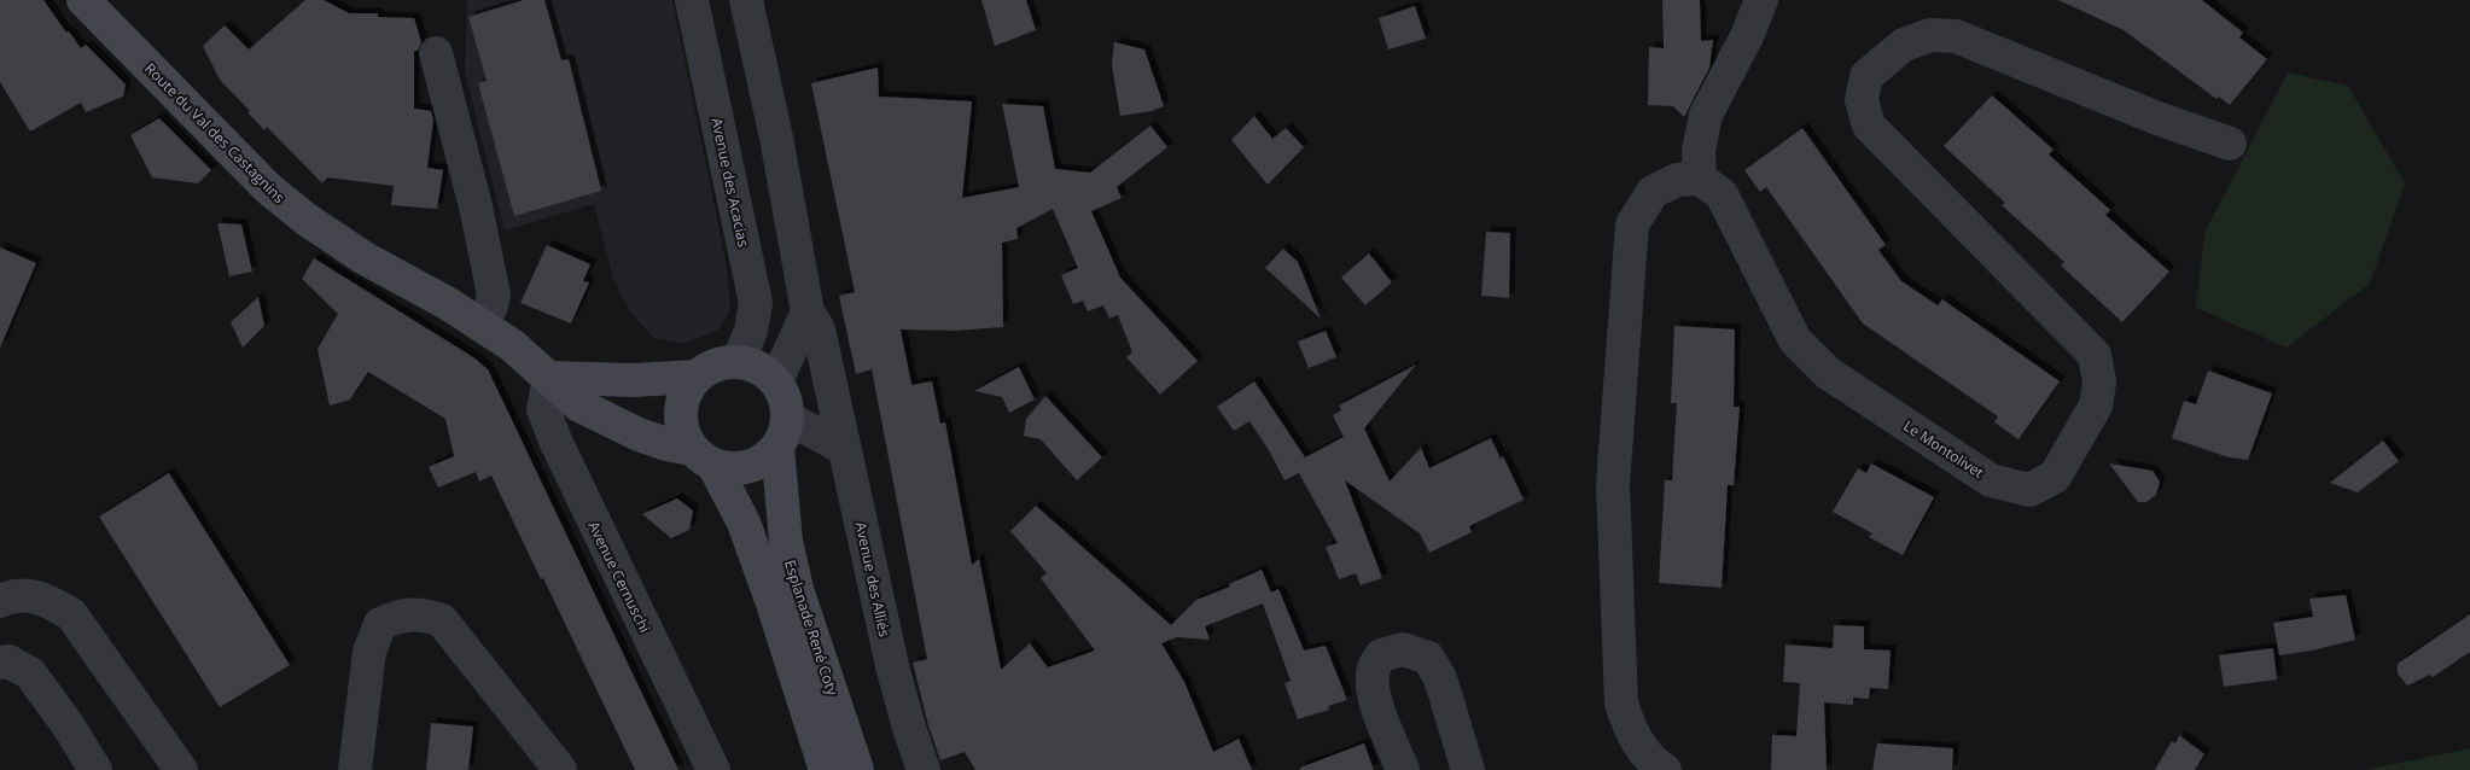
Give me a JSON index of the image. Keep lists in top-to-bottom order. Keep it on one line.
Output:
{"streets":{"street":["Route du Val des Castagnins","Avenue des Acacias","Le Montolivet","Avenue Cernuschi","Avenue des Alliés","Esplanade René Coty"]},"crossings":[["Route du Val des Castagnins","Avenue Cernuschi"],["Avenue des Acacias","Esplanade René Coty"]]}
